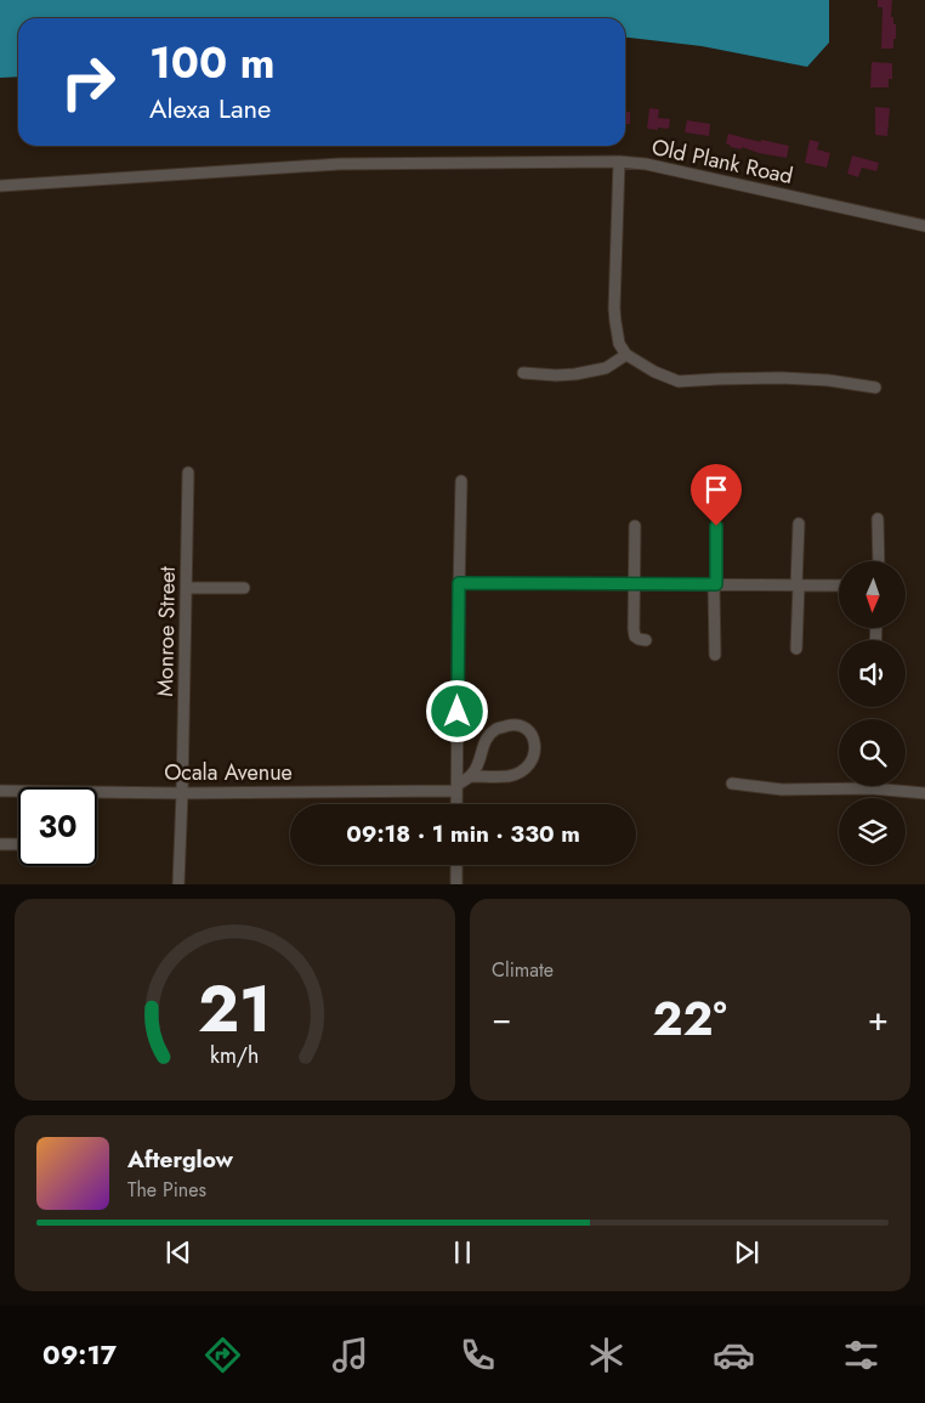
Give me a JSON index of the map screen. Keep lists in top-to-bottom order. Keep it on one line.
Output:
{"streets":{"street":["Old Plank Road","Monroe Street","Ocala Avenue"]},"crossings":[["Monroe Street","Ocala Avenue"]],"north":"bottom","page":{"turn":["100 m","Alexa Lane"],"limit":"30","trip":"09:18 · 1 min · 330 m","tile":"Climate","heat":["−","22°","+"],"song":["Afterglow","The Pines"],"tabs":"09:17","gauge":["21","km/h"]}}
